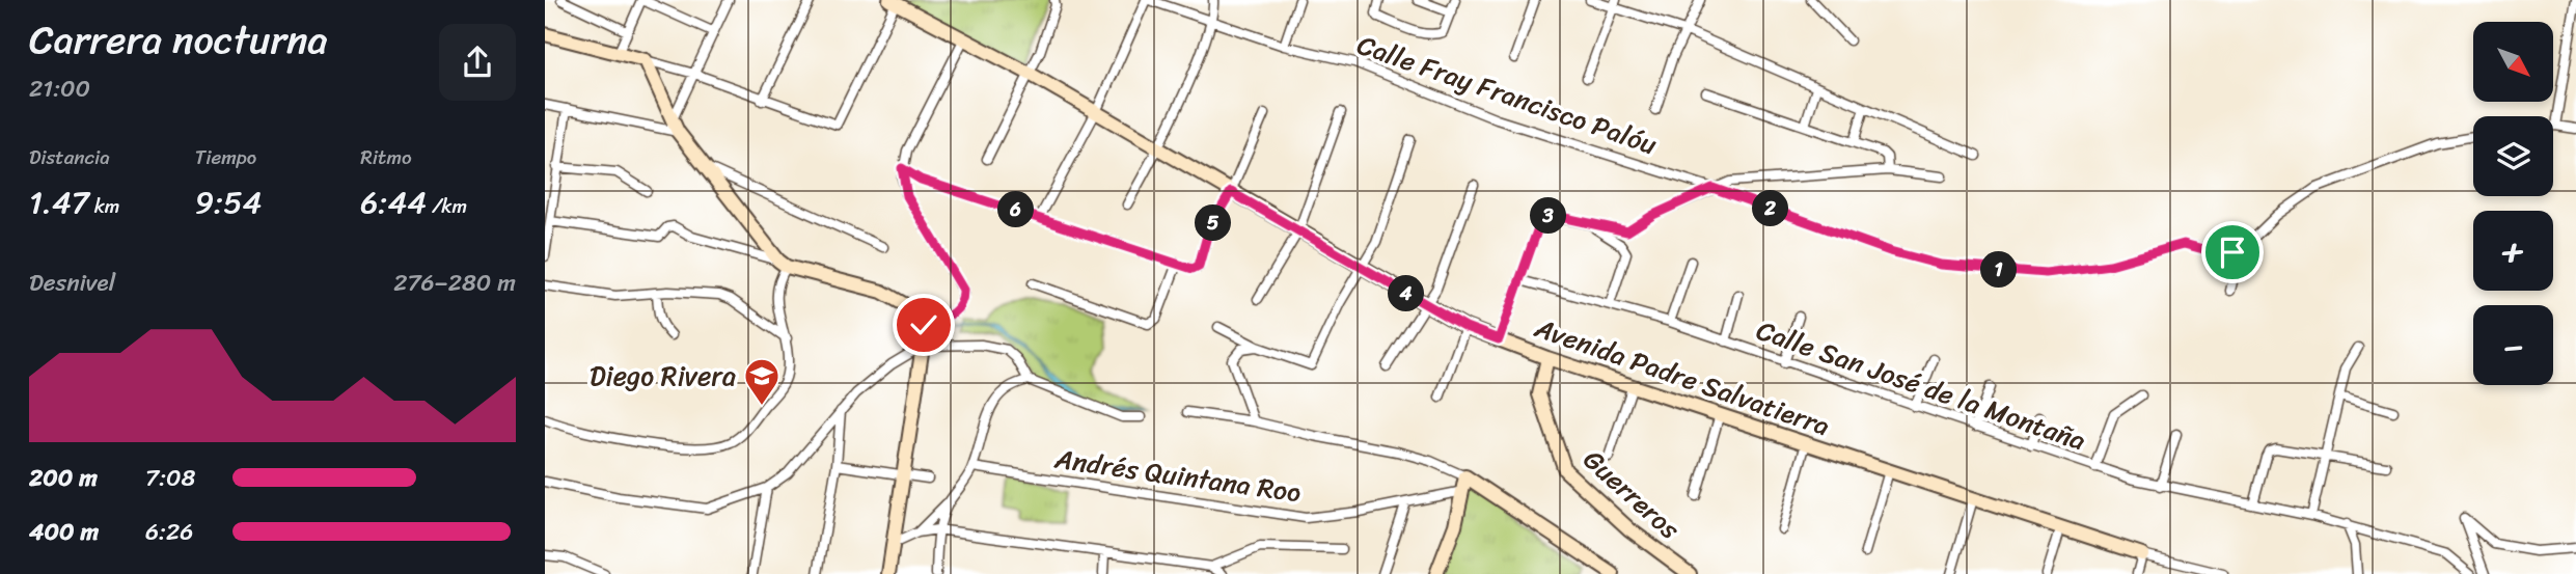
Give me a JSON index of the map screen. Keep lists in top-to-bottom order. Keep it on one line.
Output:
{"streets":{"street":["Calle Fray Francisco Palóu","Avenida Padre Salvatierra","Calle San José de la Montaña","Andrés Quintana Roo","Guerreros"]},"crossings":[["Avenida Padre Salvatierra","Guerreros"]],"places":{"school or university":["Diego Rivera"]},"north":"bottom right","page":{"heading":["Carrera nocturna","21:00"],"map_buttons":["+","−"],"stats":[["Distancia","1.47 km"],["Tiempo","9:54"],["Ritmo","6:44 /km"]],"pins":["2","6","3","5","1","4"],"chart":["Desnivel","276–280 m"],"list":[{"name":"200 m","note":"7:08"},{"name":"400 m","note":"6:26"}]}}
